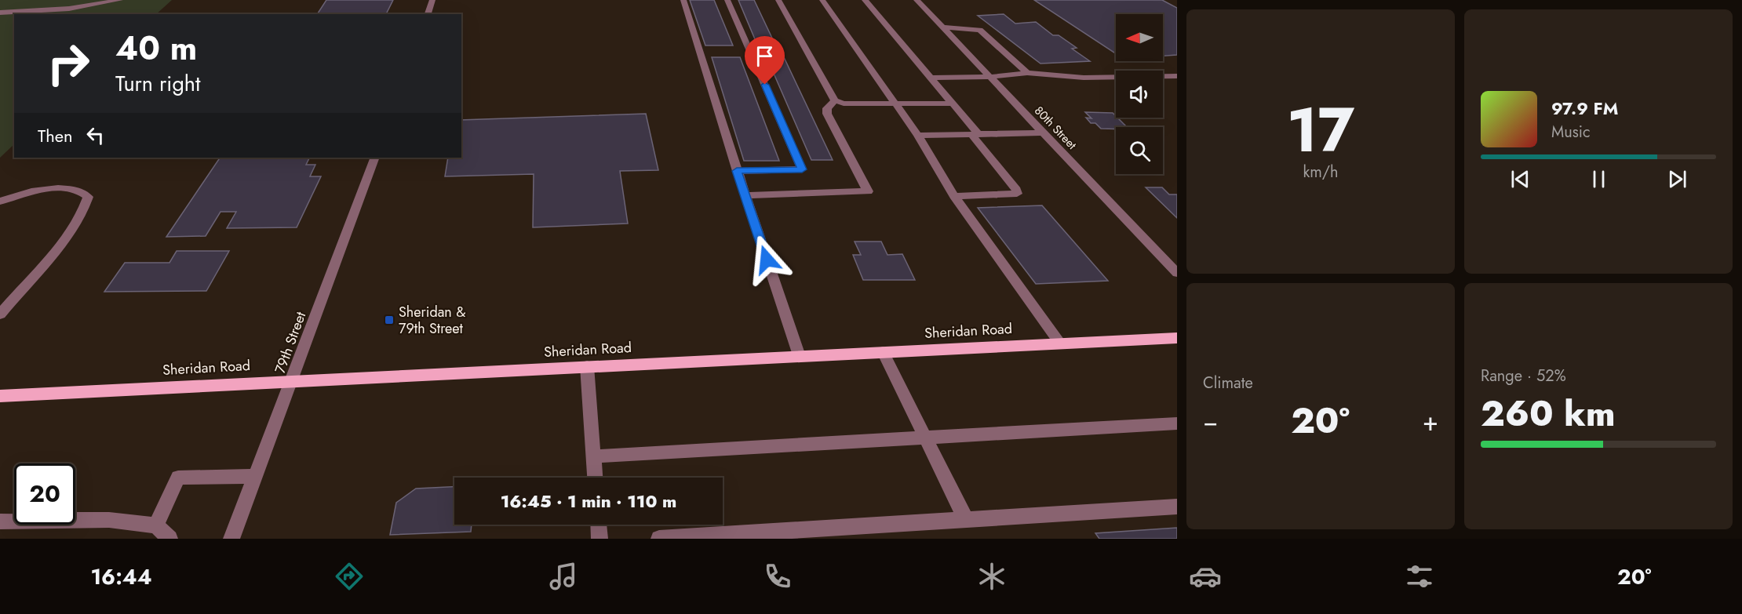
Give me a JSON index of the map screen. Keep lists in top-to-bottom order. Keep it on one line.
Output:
{"streets":{"main road":["Sheridan Road"],"street":["80th Street","79th Street"]},"crossings":[["Sheridan Road","79th Street"]],"places":{"transit":["Sheridan & 79th Street"]},"north":"left","page":{"tile":[["17","km/h"],"Climate",["Range · 52%","260 km"]],"turn":["40 m","Turn right"],"song":["97.9 FM","Music"],"then":"Then","heat":["−","20°","+"],"limit":"20","trip":"16:45 · 1 min · 110 m","tabs":["16:44","20°"]}}
